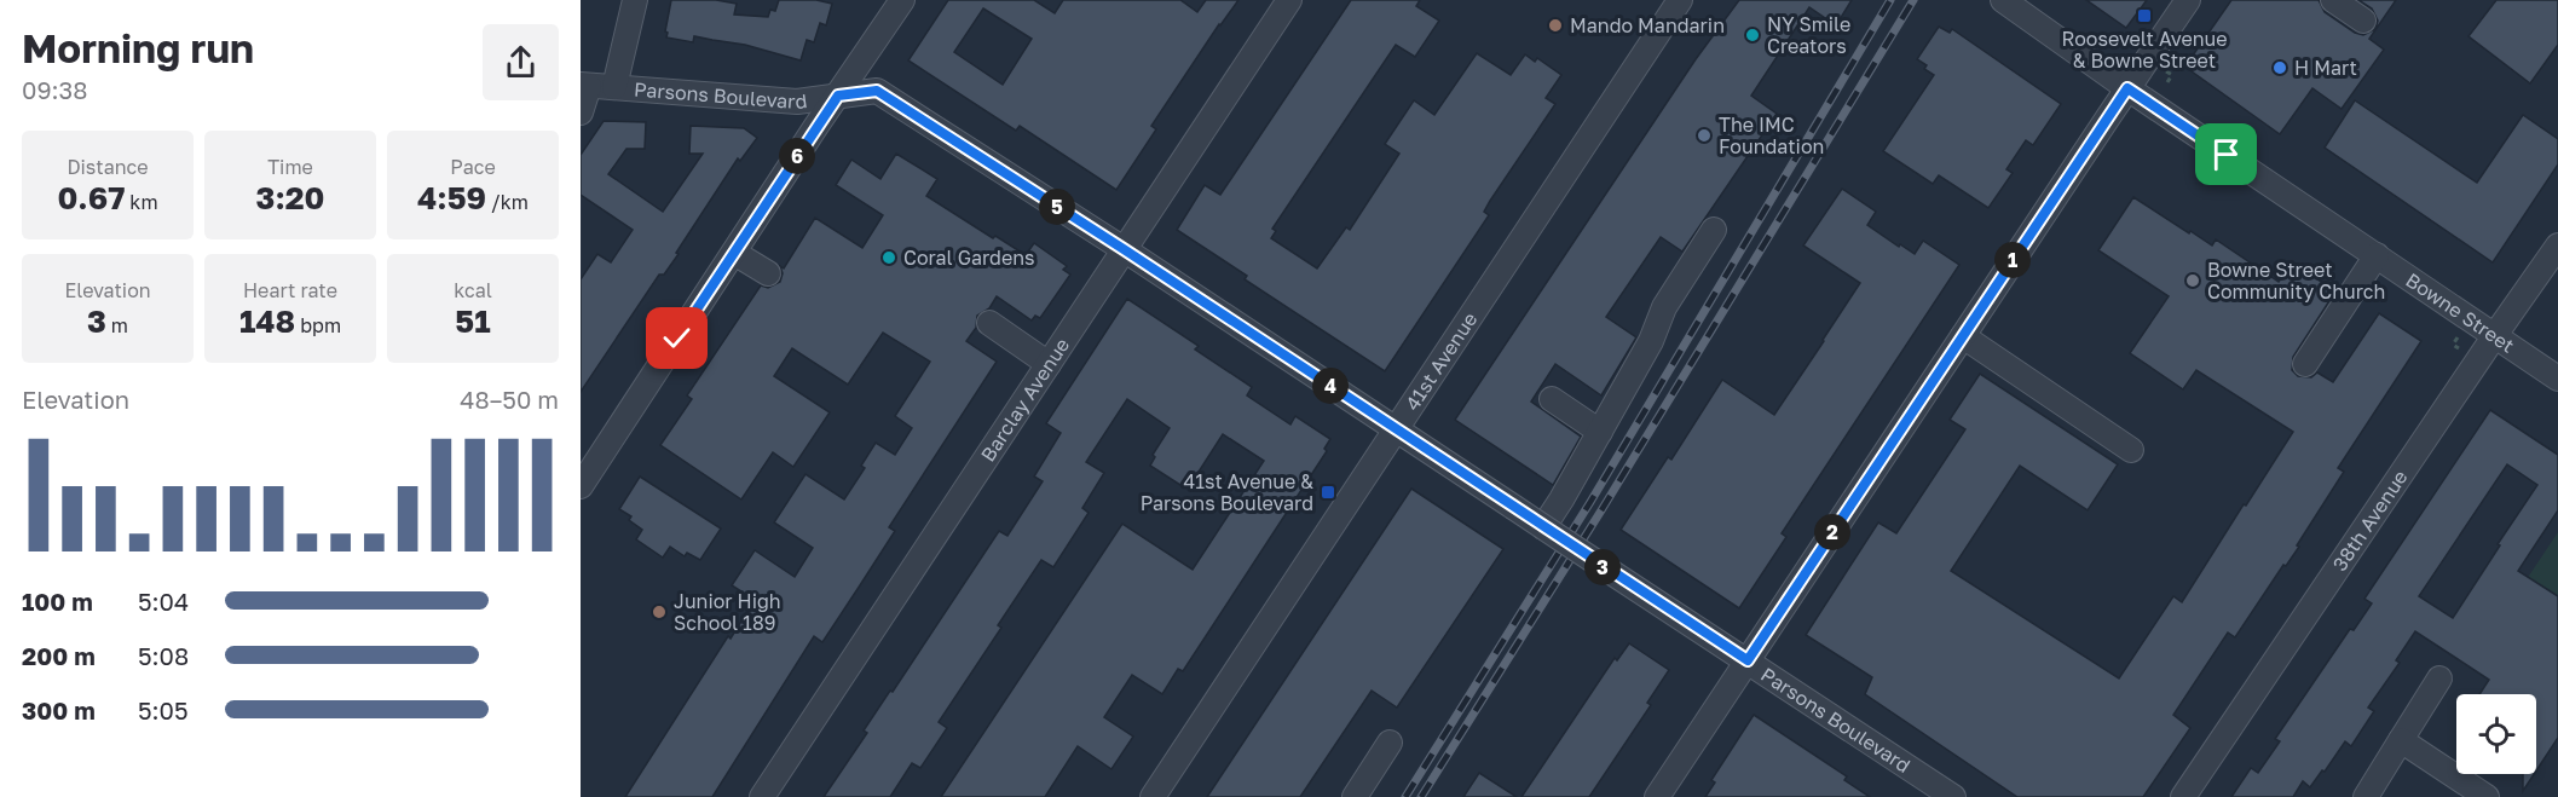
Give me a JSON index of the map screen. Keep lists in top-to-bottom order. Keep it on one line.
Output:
{"streets":{"street":["Parsons Boulevard","Bowne Street","41st Avenue","Barclay Avenue","38th Avenue"]},"crossings":[["Parsons Boulevard","41st Avenue"],["Parsons Boulevard","Barclay Avenue"],["Bowne Street","38th Avenue"]],"places":{"transit":["Roosevelt Avenue & Bowne Street","41st Avenue & Parsons Boulevard"],"other":["Mando Mandarin","NY Smile Creators","H Mart","The IMC Foundation","Coral Gardens","Bowne Street Community Church","Junior High School 189"]},"page":{"heading":["Morning run","09:38"],"stats":[["Distance","0.67 km"],["Time","3:20"],["Pace","4:59 /km"],["Elevation","3 m"],["Heart rate","148 bpm"],["kcal","51"]],"pins":["6","5","1","4","2","3"],"chart":["Elevation","48–50 m"],"list":[{"name":"100 m","note":"5:04"},{"name":"200 m","note":"5:08"},{"name":"300 m","note":"5:05"}]}}
